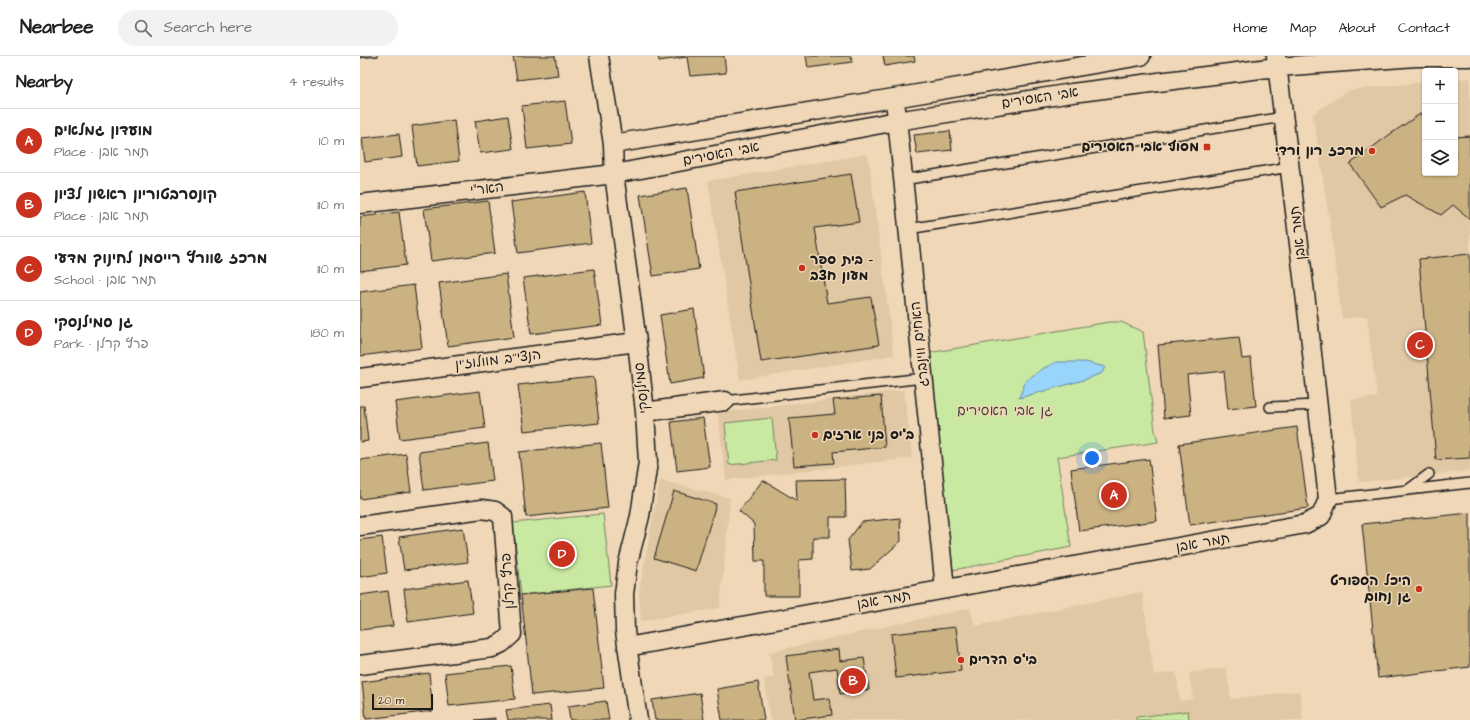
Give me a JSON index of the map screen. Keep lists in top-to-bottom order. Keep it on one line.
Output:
{"streets":{"street":["אבי האסירים","האר\"י","תמר אבן","האחים ווינברג","הנצי''ב מוולוז'ין","סמילנסקי","פרץ קרלן"]},"crossings":[["אבי האסירים","האר\"י"],["אבי האסירים","תמר אבן"],["אבי האסירים","האחים ווינברג"],["אבי האסירים","סמילנסקי"],["האר\"י","סמילנסקי"],["תמר אבן","האחים ווינברג"],["תמר אבן","סמילנסקי"],["הנצי''ב מוולוז'ין","סמילנסקי"]],"parks":["גן אבי האסירים"],"places":{"transit":["מסוף אבי האסירים"],"other":["מרכז רון ורדי","בית ספר - מעון חצב","ב\"יס בני ארזים","היכל הספורט גן נחום","בי\"ס הדרים"]},"scale_bar":"20 m","page":{"header":"Nearbee","search":"Search here","nav":["Home","Map","About","Contact"],"heading":["Nearby","4 results"],"map_buttons":["+","−"],"list":[{"mark":"A","name":"מועדון גמלאים","note":"Place · תמר אבן","value":"10 m"},{"mark":"B","name":"קונסרבטוריון ראשון לציון","note":"Place · תמר אבן","value":"110 m"},{"mark":"C","name":"מרכז שוורץ רייסמן לחינוך מדעי","note":"School · תמר אבן","value":"110 m"},{"mark":"D","name":"גן סמילנסקי","note":"Park · פרץ קרלן","value":"180 m"}],"pins":["C","A","D","B"],"scale":"20 m"}}
